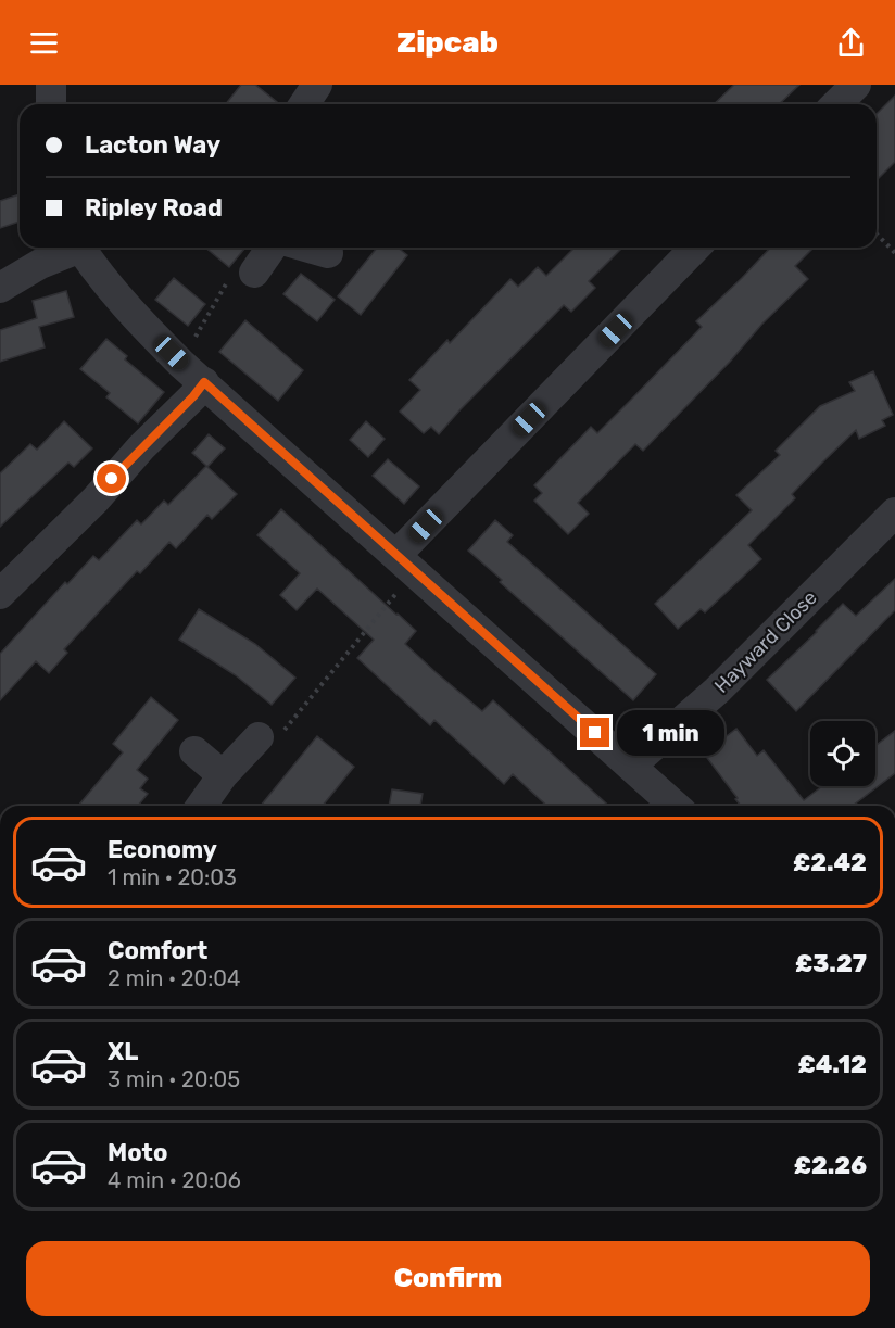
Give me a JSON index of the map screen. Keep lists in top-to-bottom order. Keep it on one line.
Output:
{"streets":{"street":["Hayward Close"]},"page":{"header":"Zipcab","banner":["Lacton Way","Ripley Road"],"bubble":"1 min","list":[{"name":"Economy","note":"1 min · 20:03","value":"£2.42"},{"name":"Comfort","note":"2 min · 20:04","value":"£3.27"},{"name":"XL","note":"3 min · 20:05","value":"£4.12"},{"name":"Moto","note":"4 min · 20:06","value":"£2.26"}],"buttons":"Confirm"}}
